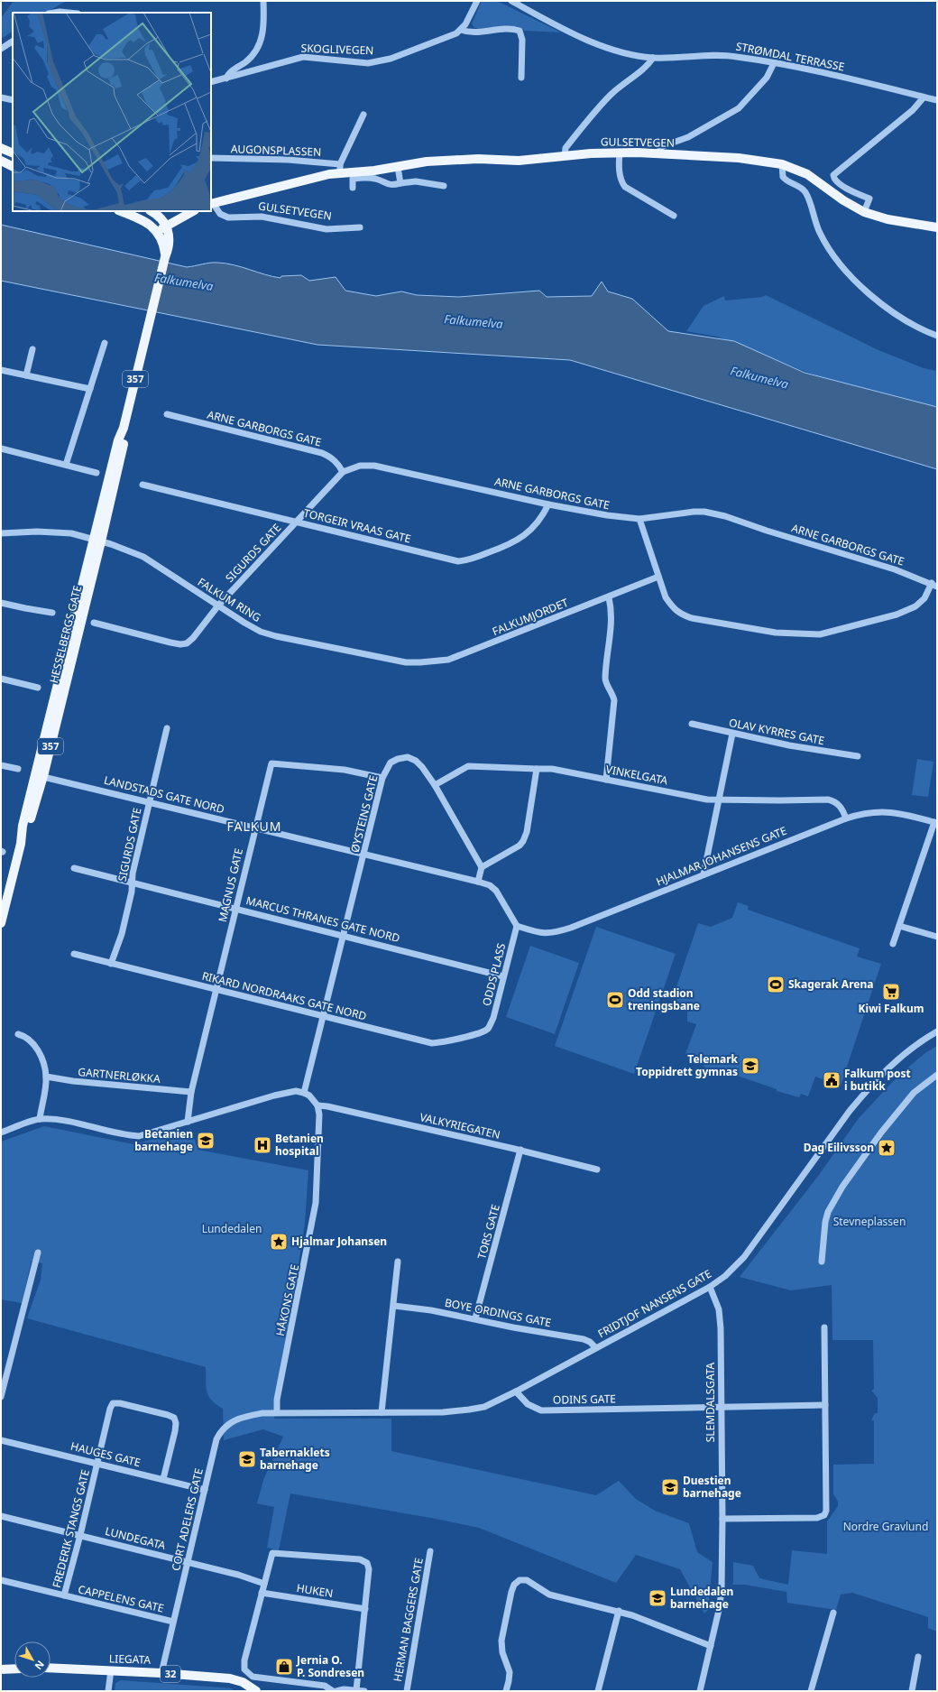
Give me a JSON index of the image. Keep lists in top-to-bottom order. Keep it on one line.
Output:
{"streets":{"main road":["GULSETVEGEN","357","HESSELBERGS GATE","LIEGATA","32"],"street":["SKOGLIVEGEN","STRØMDAL TERRASSE","AUGONSPLASSEN","ARNE GARBORGS GATE","TORGEIR VRAAS GATE","SIGURDS GATE","FALKUM RING","FALKUMJORDET","OLAV KYRRES GATE","VINKELGATA","LANDSTADS GATE NORD","ØYSTEINS GATE","HJALMAR JOHANSENS GATE","MAGNUS GATE","MARCUS THRANES GATE NORD","ODDS PLASS","RIKARD NORDRAAKS GATE NORD","GARTNERLØKKA","VALKYRIEGATEN","TORS GATE","HÅKONS GATE","FRIDTJOF NANSENS GATE","BOYE ORDINGS GATE","ODINS GATE","SLEMDALSGATA","HAUGES GATE","CORT ADELERS GATE","FREDERIK STANGS GATE","LUNDEGATA","HUKEN","CAPPELENS GATE","HERMAN BAGGERS GATE"]},"crossings":[["GULSETVEGEN","AUGONSPLASSEN"],["357","HESSELBERGS GATE"],["ARNE GARBORGS GATE","TORGEIR VRAAS GATE"],["ARNE GARBORGS GATE","SIGURDS GATE"],["TORGEIR VRAAS GATE","SIGURDS GATE"],["SIGURDS GATE","FALKUM RING"],["SIGURDS GATE","LANDSTADS GATE NORD"],["SIGURDS GATE","MARCUS THRANES GATE NORD"],["SIGURDS GATE","RIKARD NORDRAAKS GATE NORD"],["FALKUM RING","FALKUMJORDET"],["FALKUM RING","HESSELBERGS GATE"],["HESSELBERGS GATE","LANDSTADS GATE NORD"],["VINKELGATA","ØYSTEINS GATE"],["VINKELGATA","HJALMAR JOHANSENS GATE"],["LANDSTADS GATE NORD","ØYSTEINS GATE"],["LANDSTADS GATE NORD","MAGNUS GATE"],["ØYSTEINS GATE","MAGNUS GATE"],["ØYSTEINS GATE","MARCUS THRANES GATE NORD"],["ØYSTEINS GATE","RIKARD NORDRAAKS GATE NORD"],["HJALMAR JOHANSENS GATE","ODDS PLASS"],["MAGNUS GATE","MARCUS THRANES GATE NORD"],["MAGNUS GATE","RIKARD NORDRAAKS GATE NORD"],["MAGNUS GATE","GARTNERLØKKA"],["MARCUS THRANES GATE NORD","ODDS PLASS"],["ODDS PLASS","RIKARD NORDRAAKS GATE NORD"],["VALKYRIEGATEN","TORS GATE"],["VALKYRIEGATEN","HÅKONS GATE"],["TORS GATE","BOYE ORDINGS GATE"],["HÅKONS GATE","CORT ADELERS GATE"],["FRIDTJOF NANSENS GATE","BOYE ORDINGS GATE"],["FRIDTJOF NANSENS GATE","ODINS GATE"],["FRIDTJOF NANSENS GATE","SLEMDALSGATA"],["ODINS GATE","SLEMDALSGATA"],["HAUGES GATE","CORT ADELERS GATE"],["HAUGES GATE","FREDERIK STANGS GATE"],["CORT ADELERS GATE","LUNDEGATA"],["CORT ADELERS GATE","CAPPELENS GATE"],["CORT ADELERS GATE","LIEGATA"],["FREDERIK STANGS GATE","LUNDEGATA"],["FREDERIK STANGS GATE","CAPPELENS GATE"]],"districts":["FALKUM"],"water":["Falkumelva"],"parks":["Stevneplassen","Lundedalen","Nordre Gravlund"],"places":{"sports":["Skagerak Arena","Odd stadion treningsbane"],"supermarket":["Kiwi Falkum"],"school or university":["Telemark Toppidrett gymnas","Betanien barnehage","Tabernaklets barnehage","Duestien barnehage","Lundedalen barnehage"],"public building":["Falkum post i butikk"],"hospital":["Betanien hospital"],"place":["Dag Eilivsson","Hjalmar Johansen"],"shop":["Jernia O. P. Sondresen"]},"north":"bottom right"}
